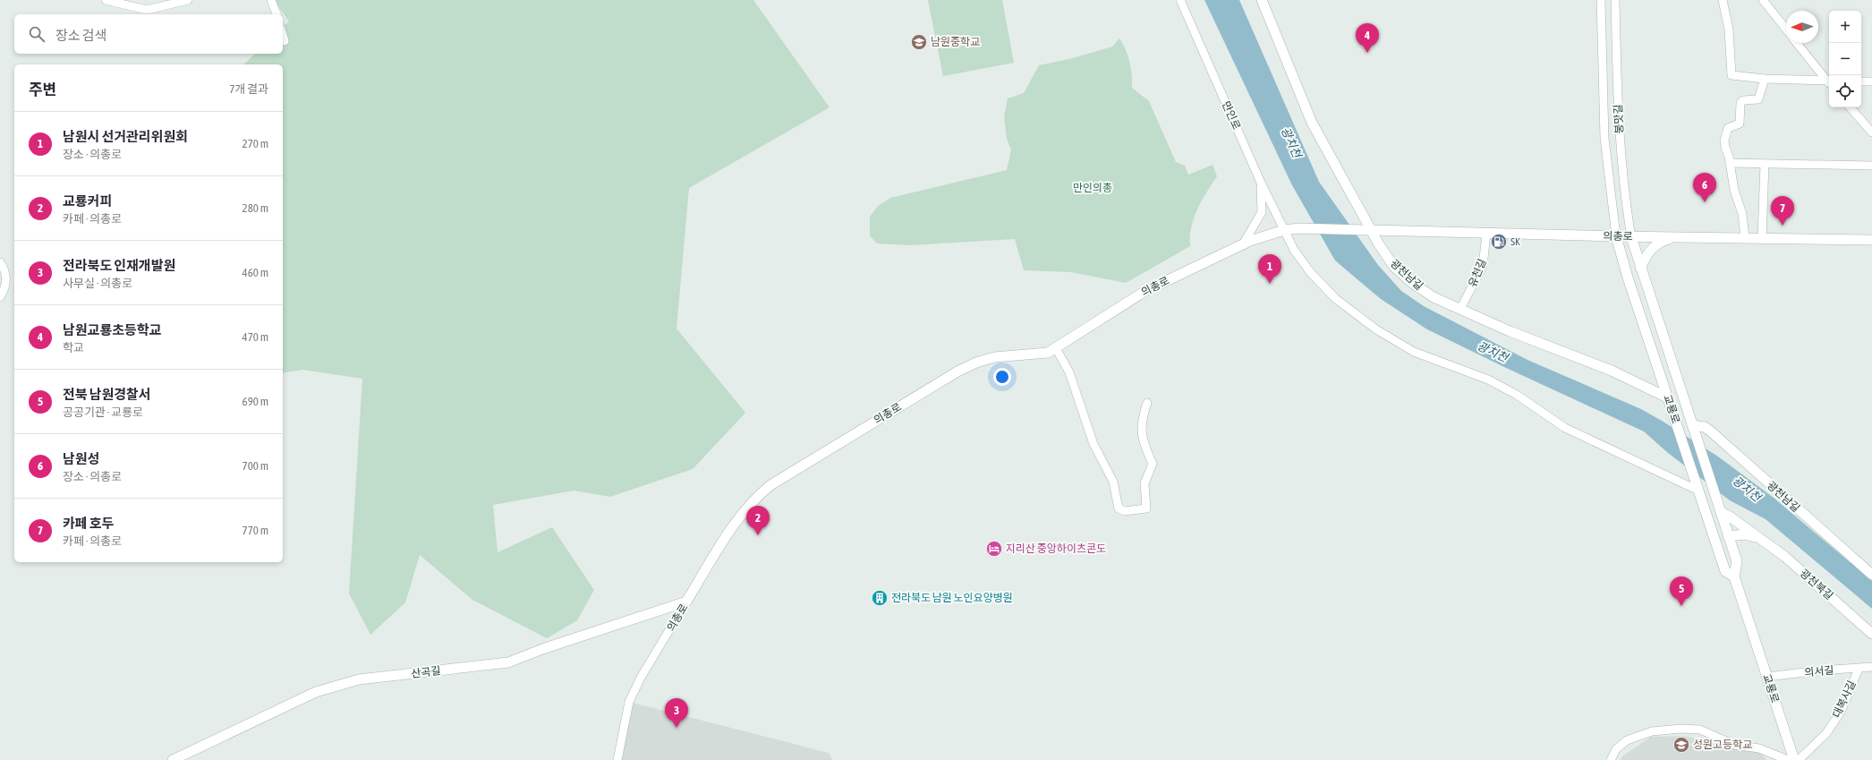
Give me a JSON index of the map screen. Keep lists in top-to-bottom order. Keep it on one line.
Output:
{"streets":{"street":["만인로","붕맛길","의총로","유천길","광천남길","교룡로","광천북길","의서길","산곡길","대복사길"]},"crossings":[["만인로","의총로"],["만인로","교룡로"],["붕맛길","의총로"],["붕맛길","교룡로"],["의총로","유천길"],["의총로","광천남길"],["의총로","교룡로"],["의총로","산곡길"],["유천길","광천남길"],["광천남길","교룡로"],["교룡로","광천북길"],["교룡로","의서길"],["의서길","대복사길"]],"water":["광치천"],"parks":["만인의총"],"places":{"school or university":["남원중학교","성원고등학교"],"fuel station":["SK"],"hotel":["지리산 중앙하이츠콘도"],"building":["전라북도 남원 노인요양병원"]},"north":"left","page":{"map_buttons":["+","−"],"search":"장소 검색","pins":["4","6","7","1","2","5","3"],"heading":["주변","7개 결과"],"list":[{"mark":"1","name":"남원시 선거관리위원회","note":"장소 · 의총로","value":"270 m"},{"mark":"2","name":"교룡커피","note":"카페 · 의총로","value":"280 m"},{"mark":"3","name":"전라북도 인재개발원","note":"사무실 · 의총로","value":"460 m"},{"mark":"4","name":"남원교룡초등학교","note":"학교","value":"470 m"},{"mark":"5","name":"전북 남원경찰서","note":"공공기관 · 교룡로","value":"690 m"},{"mark":"6","name":"남원성","note":"장소 · 의총로","value":"700 m"},{"mark":"7","name":"카페 호두","note":"카페 · 의총로","value":"770 m"}]}}
